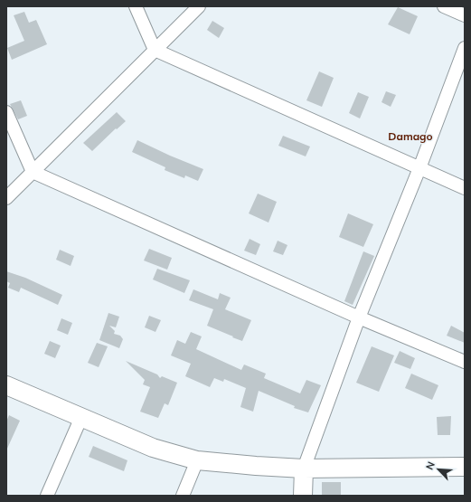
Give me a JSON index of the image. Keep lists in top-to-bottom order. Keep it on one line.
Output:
{"districts":["Damago"],"north":"top left"}
